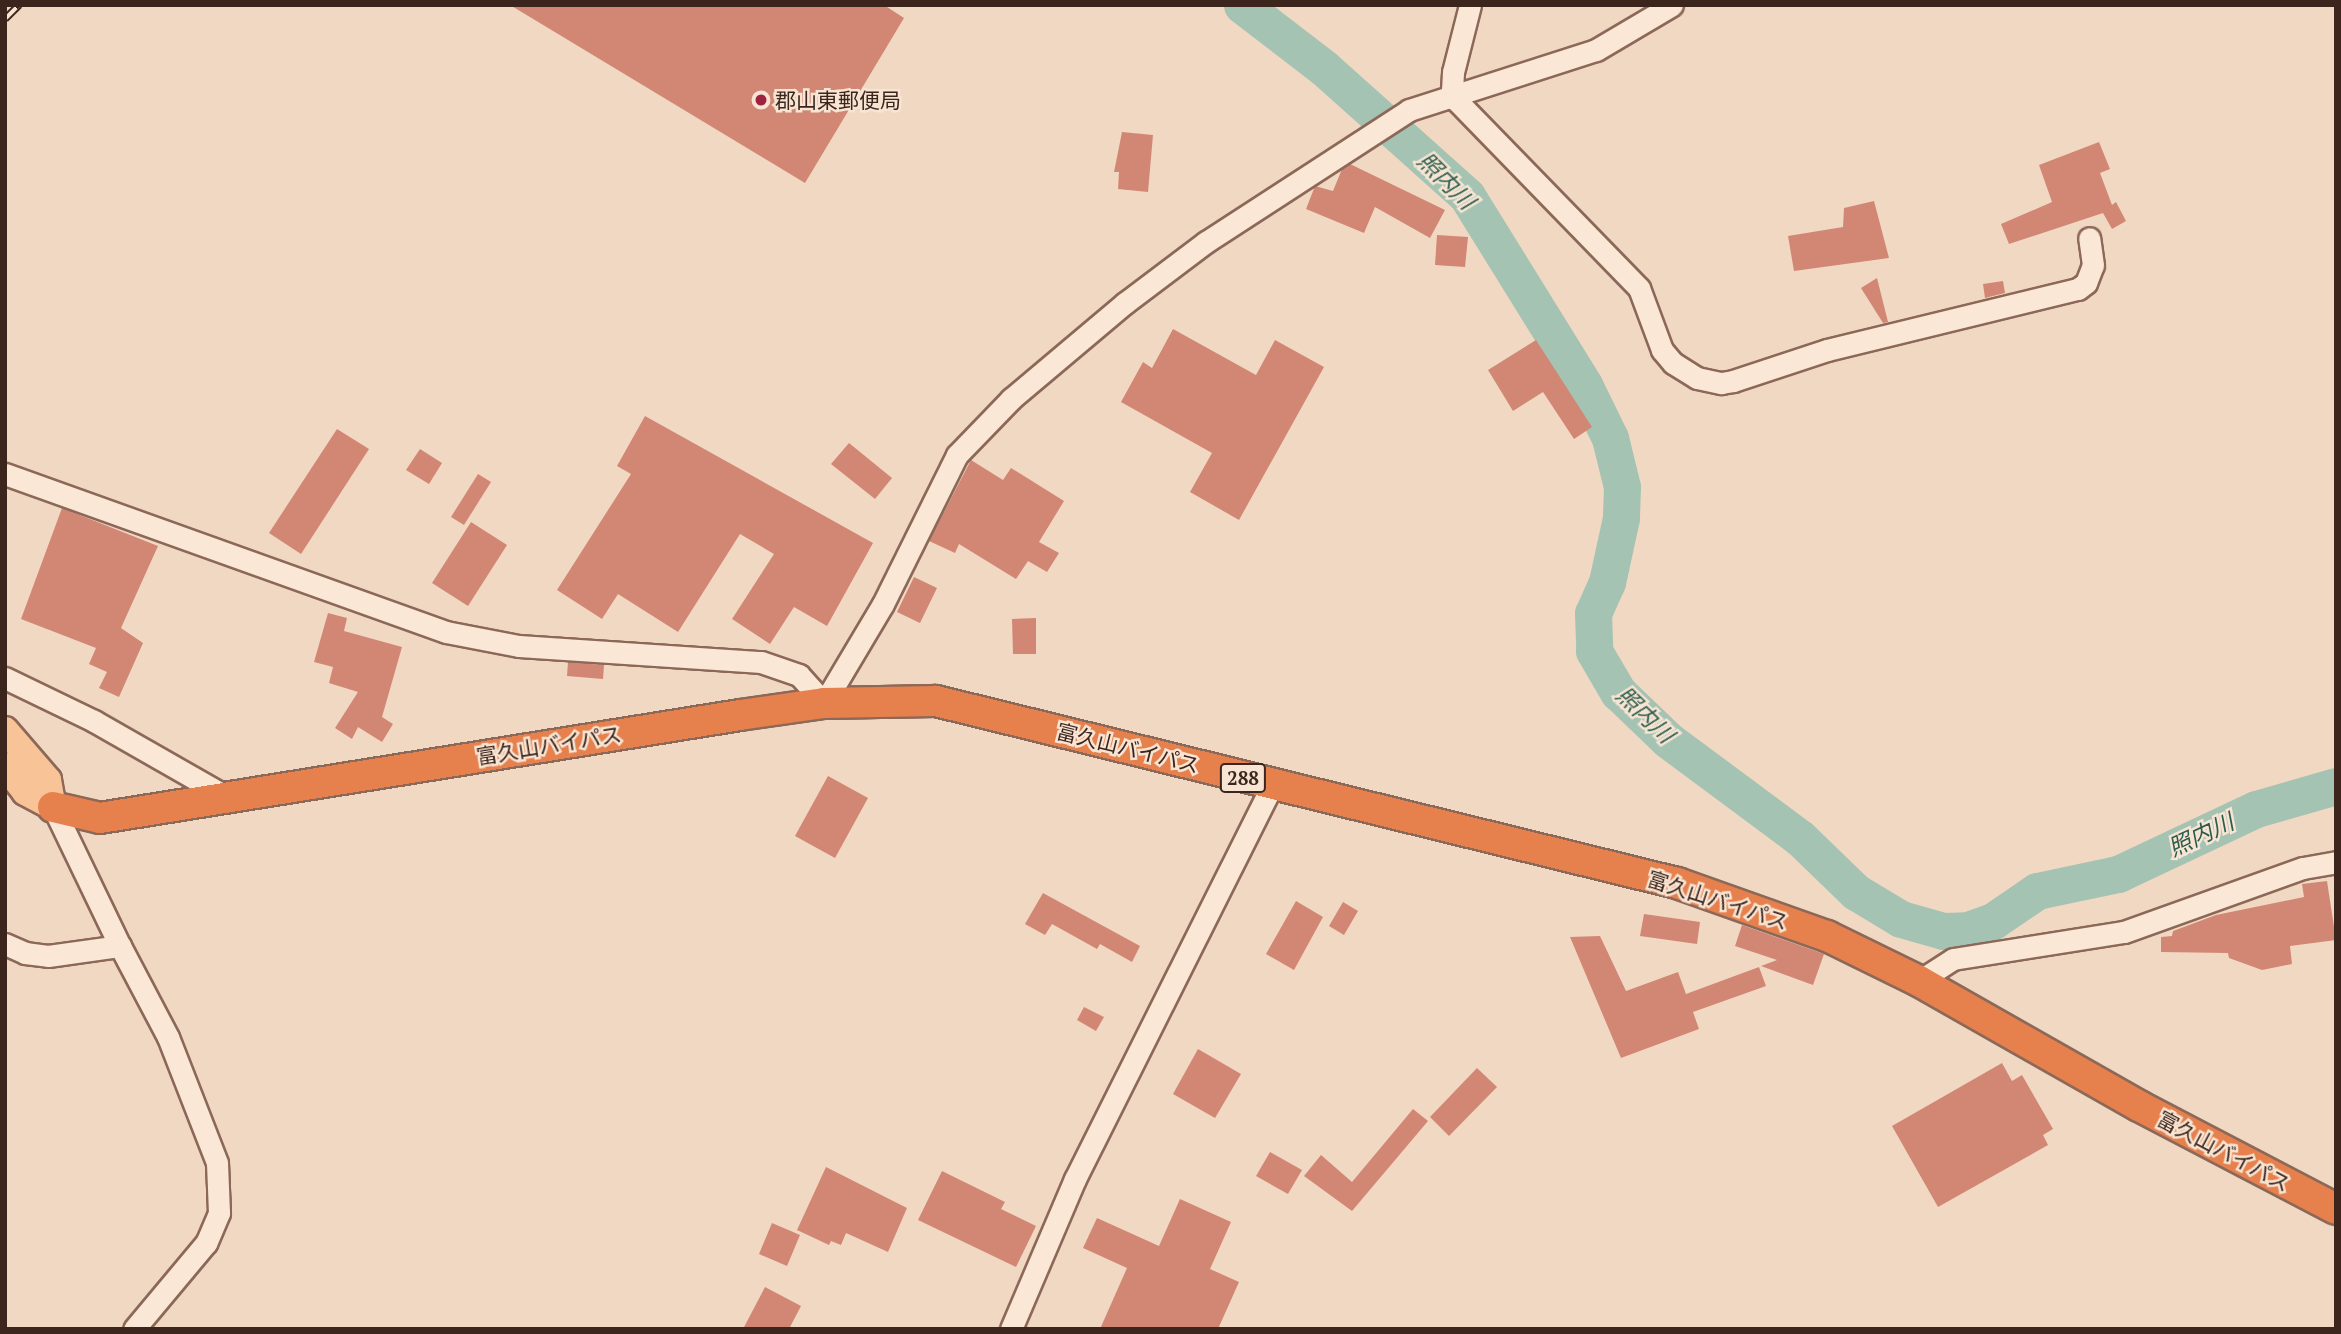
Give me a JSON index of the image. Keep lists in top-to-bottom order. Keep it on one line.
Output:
{"streets":{"highway":["富久山バイパス","288"]},"water":["照内川"],"places":["郡山東郵便局"]}
